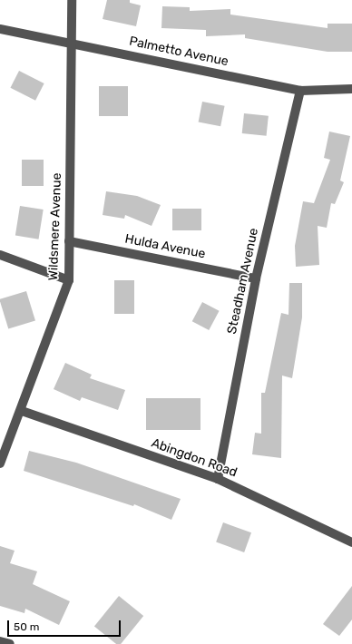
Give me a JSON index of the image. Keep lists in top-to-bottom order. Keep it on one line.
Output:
{"streets":{"street":["Palmetto Avenue","Wildsmere Avenue","Hulda Avenue","Steadham Avenue","Abingdon Road"]},"crossings":[["Palmetto Avenue","Wildsmere Avenue"],["Palmetto Avenue","Steadham Avenue"],["Wildsmere Avenue","Hulda Avenue"],["Wildsmere Avenue","Abingdon Road"],["Hulda Avenue","Steadham Avenue"],["Steadham Avenue","Abingdon Road"]],"scale_bar":"50 m"}
